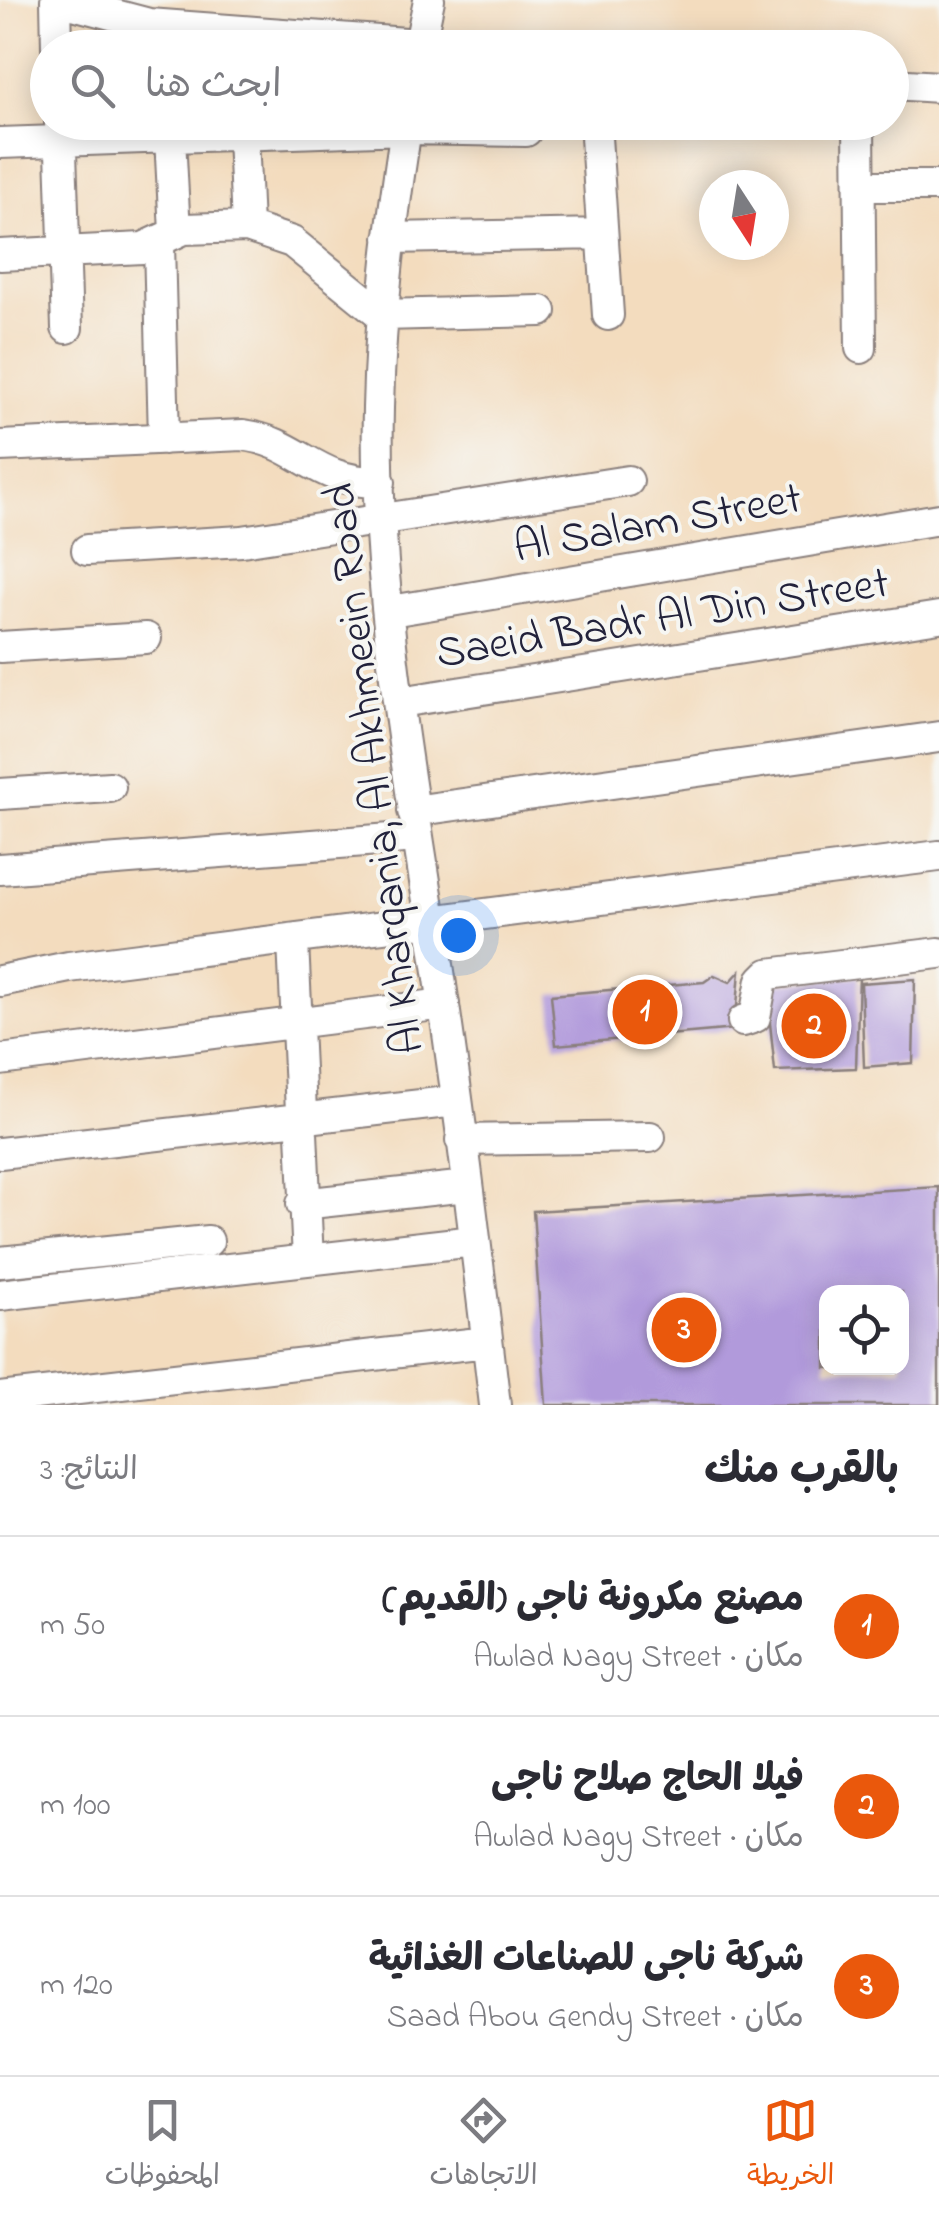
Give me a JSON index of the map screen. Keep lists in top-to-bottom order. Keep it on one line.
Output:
{"streets":{"street":["Al Salam Street","Saeid Badr Al Din Street","Al Kharqania, Al Akhmeein Road"]},"crossings":[["Al Salam Street","Al Kharqania, Al Akhmeein Road"],["Saeid Badr Al Din Street","Al Kharqania, Al Akhmeein Road"]],"north":"bottom","page":{"search":"ابحث هنا","pins":["1","2","3"],"heading":["بالقرب منك","النتائج: 3"],"list":[{"mark":"1","name":"مصنع مكرونة ناجى (القديم)","note":"مكان · Awlad Nagy Street","value":"50 m"},{"mark":"2","name":"فيلا الحاج صلاح ناجى","note":"مكان · Awlad Nagy Street","value":"100 m"},{"mark":"3","name":"شركة ناجى للصناعات الغذائية","note":"مكان · Saad Abou Gendy Street","value":"120 m"}],"nav":["الخريطة","الاتجاهات","المحفوظات"]}}
